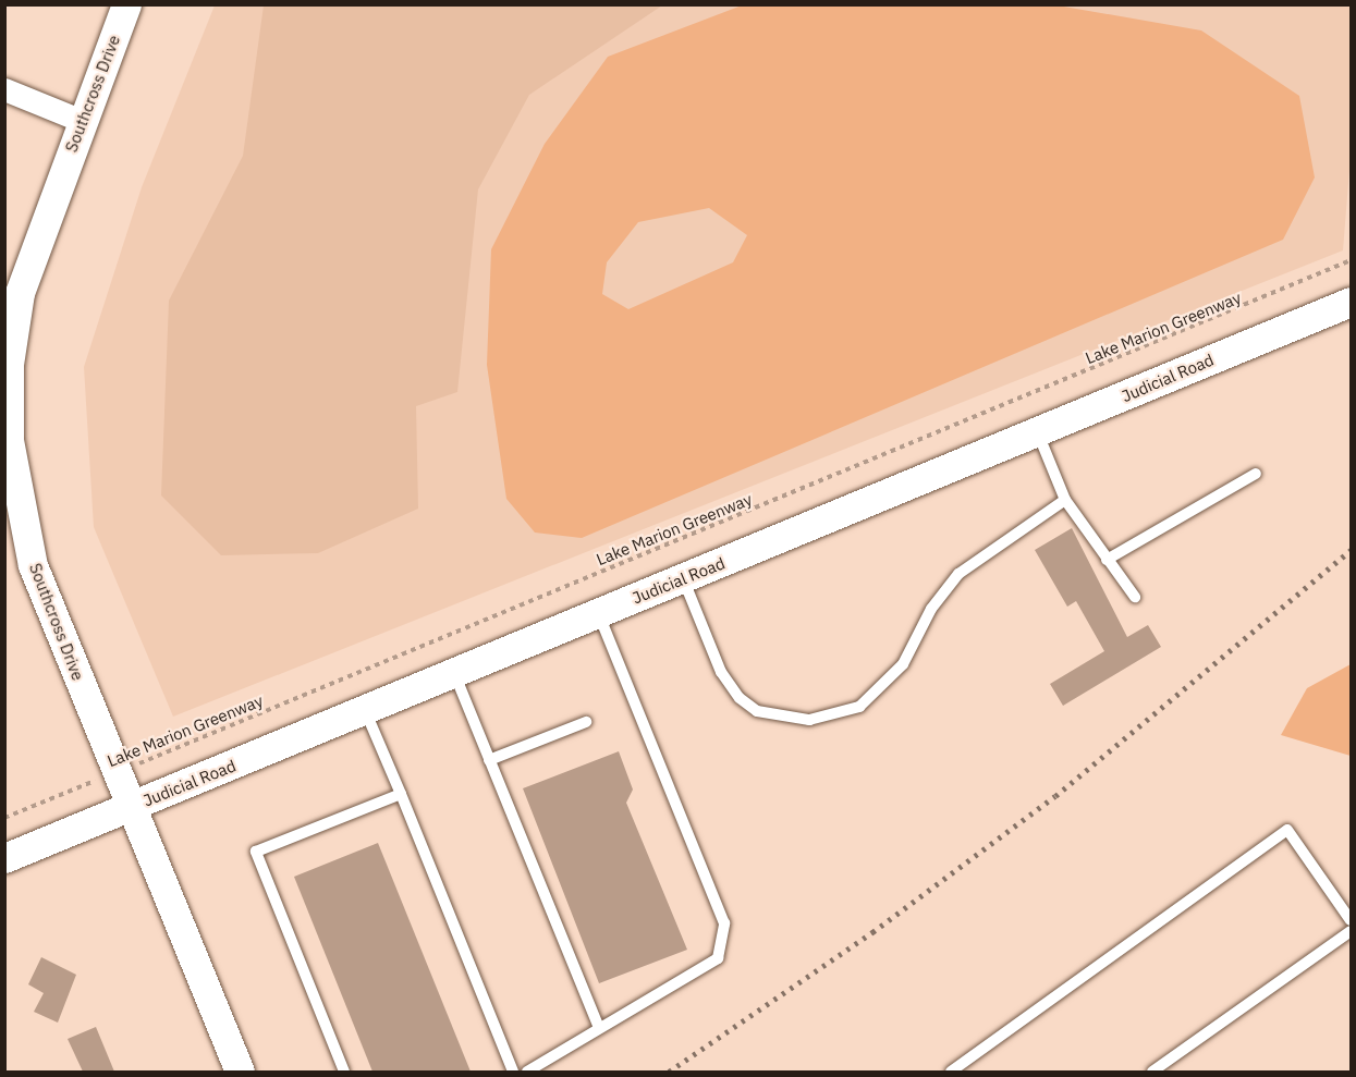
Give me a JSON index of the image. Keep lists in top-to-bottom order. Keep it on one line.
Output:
{"streets":{"street":["Southcross Drive","Judicial Road"],"path":["Lake Marion Greenway"]},"crossings":[["Southcross Drive","Lake Marion Greenway"],["Southcross Drive","Judicial Road"]]}
